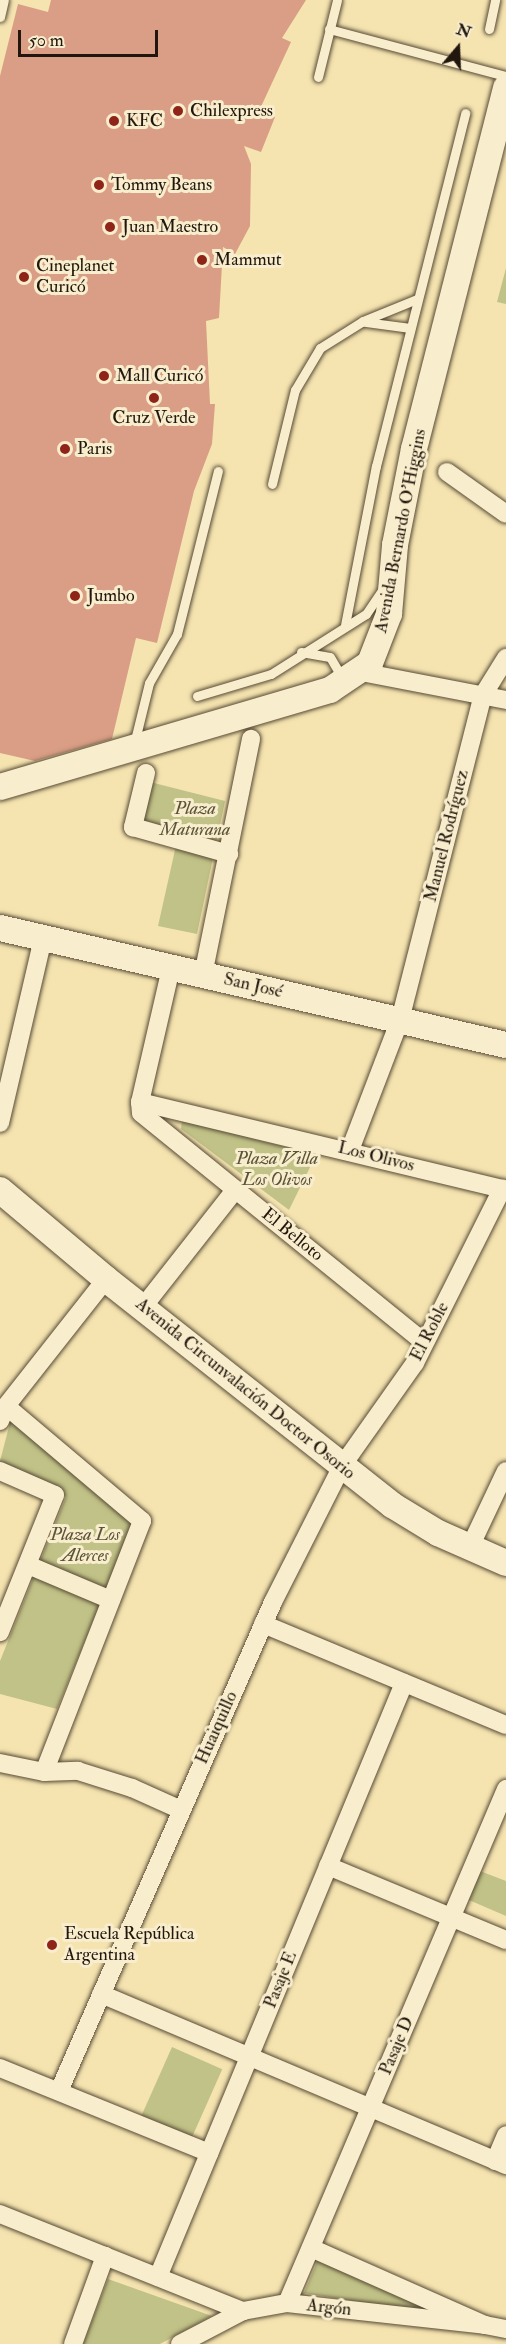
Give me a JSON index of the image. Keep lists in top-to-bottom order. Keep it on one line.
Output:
{"streets":{"main road":["Avenida Bernardo O'Higgins","San José","Avenida Circunvalación Doctor Osorio"],"street":["Manuel Rodríguez","Los Olivos","El Belloto","El Roble","Huaiquillo","Pasaje E","Pasaje D","Argón"]},"crossings":[["Manuel Rodríguez","San José"],["Manuel Rodríguez","Los Olivos"],["Los Olivos","El Belloto"],["Los Olivos","El Roble"],["El Belloto","El Roble"],["El Roble","Avenida Circunvalación Doctor Osorio"],["El Roble","Huaiquillo"],["Avenida Circunvalación Doctor Osorio","Huaiquillo"],["Pasaje D","Argón"]],"parks":["Plaza Maturana","Plaza Villa Los Olivos","Plaza Los Alerces"],"places":["Chilexpress","KFC","Tommy Beans","Juan Maestro","Mammut","Cineplanet Curicó","Mall Curicó","Cruz Verde","Paris","Jumbo","Escuela República Argentina"],"scale_bar":"50 m","north":"top"}
